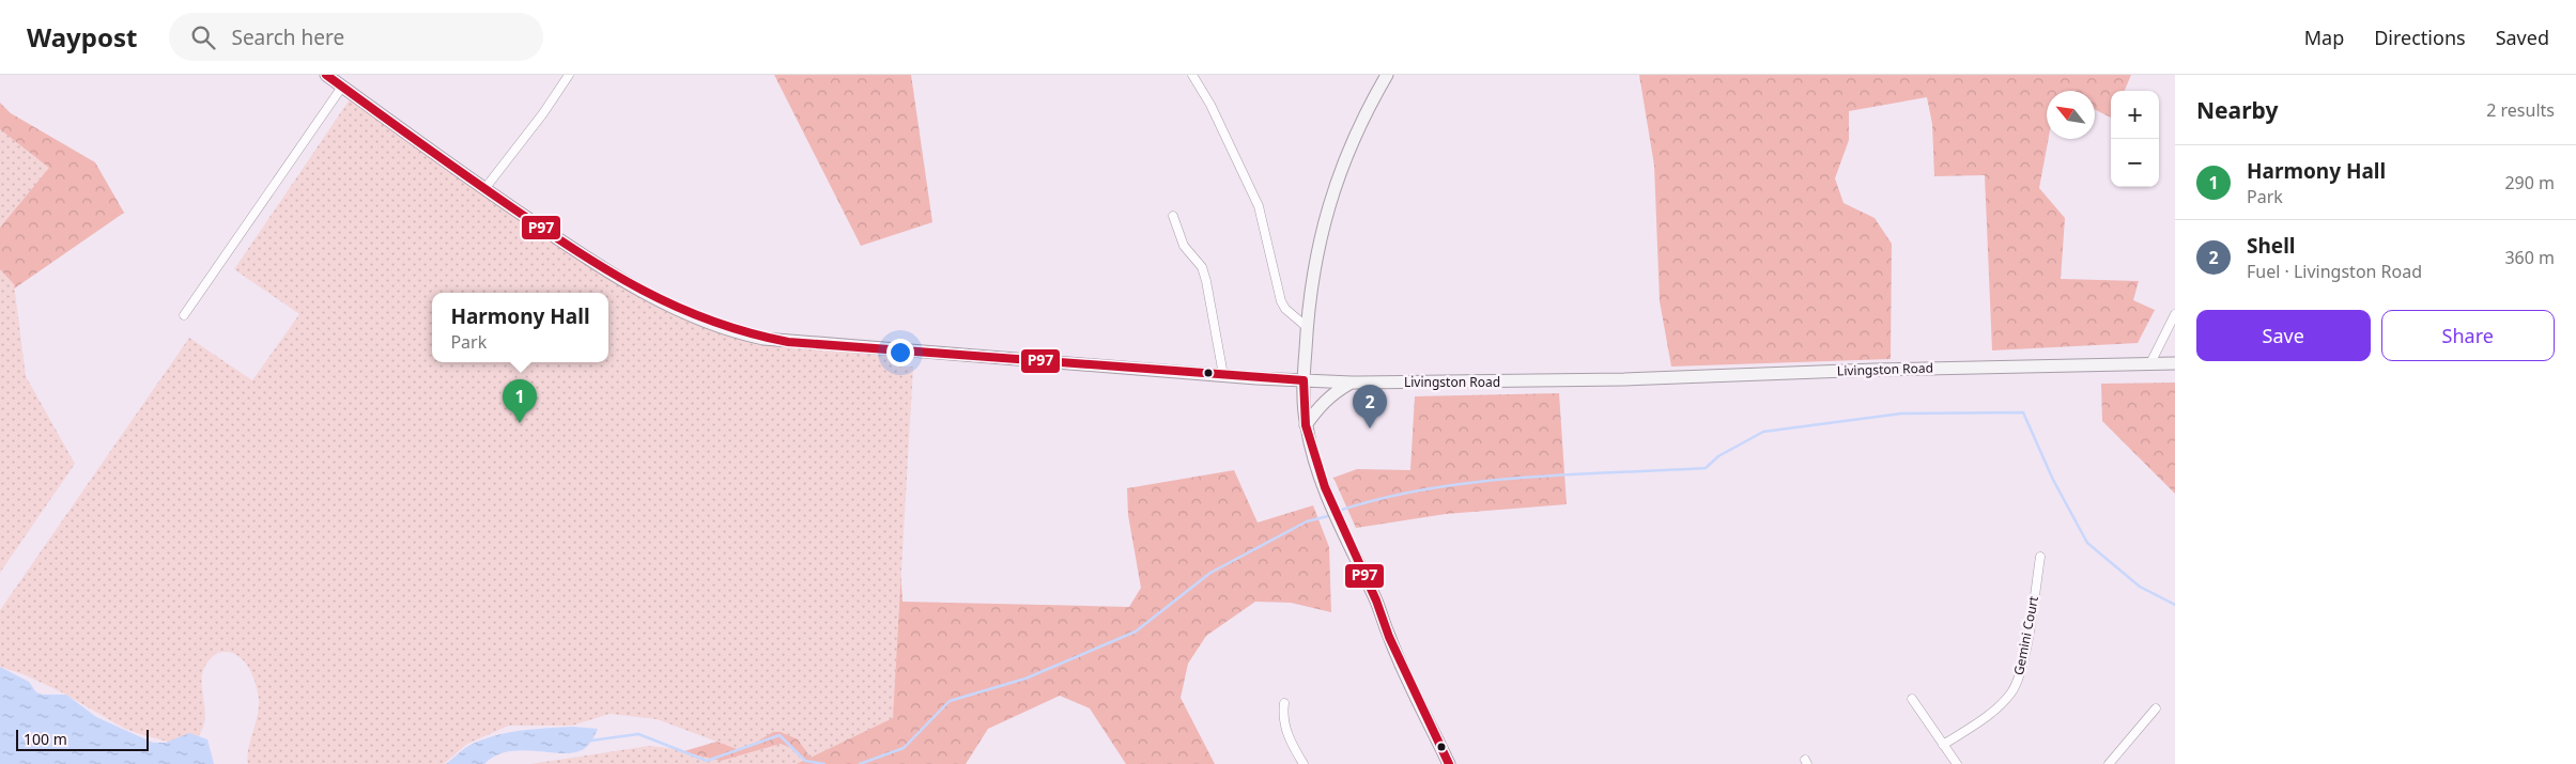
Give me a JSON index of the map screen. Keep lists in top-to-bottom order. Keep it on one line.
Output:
{"streets":{"main road":["Livingston Road"],"street":["Gemini Court"]},"lines":["transit line P97"],"scale_bar":"100 m","north":"top left","page":{"header":"Waypost","search":"Search here","nav":["Map","Directions","Saved"],"heading":["Nearby","2 results"],"map_buttons":["+","−"],"list":[{"mark":"1","name":"Harmony Hall","note":"Park","value":"290 m"},{"mark":"2","name":"Shell","note":"Fuel · Livingston Road","value":"360 m"}],"popup":["Harmony Hall","Park"],"buttons":["Save","Share"],"pins":["1","2"],"scale":"100 m"}}
